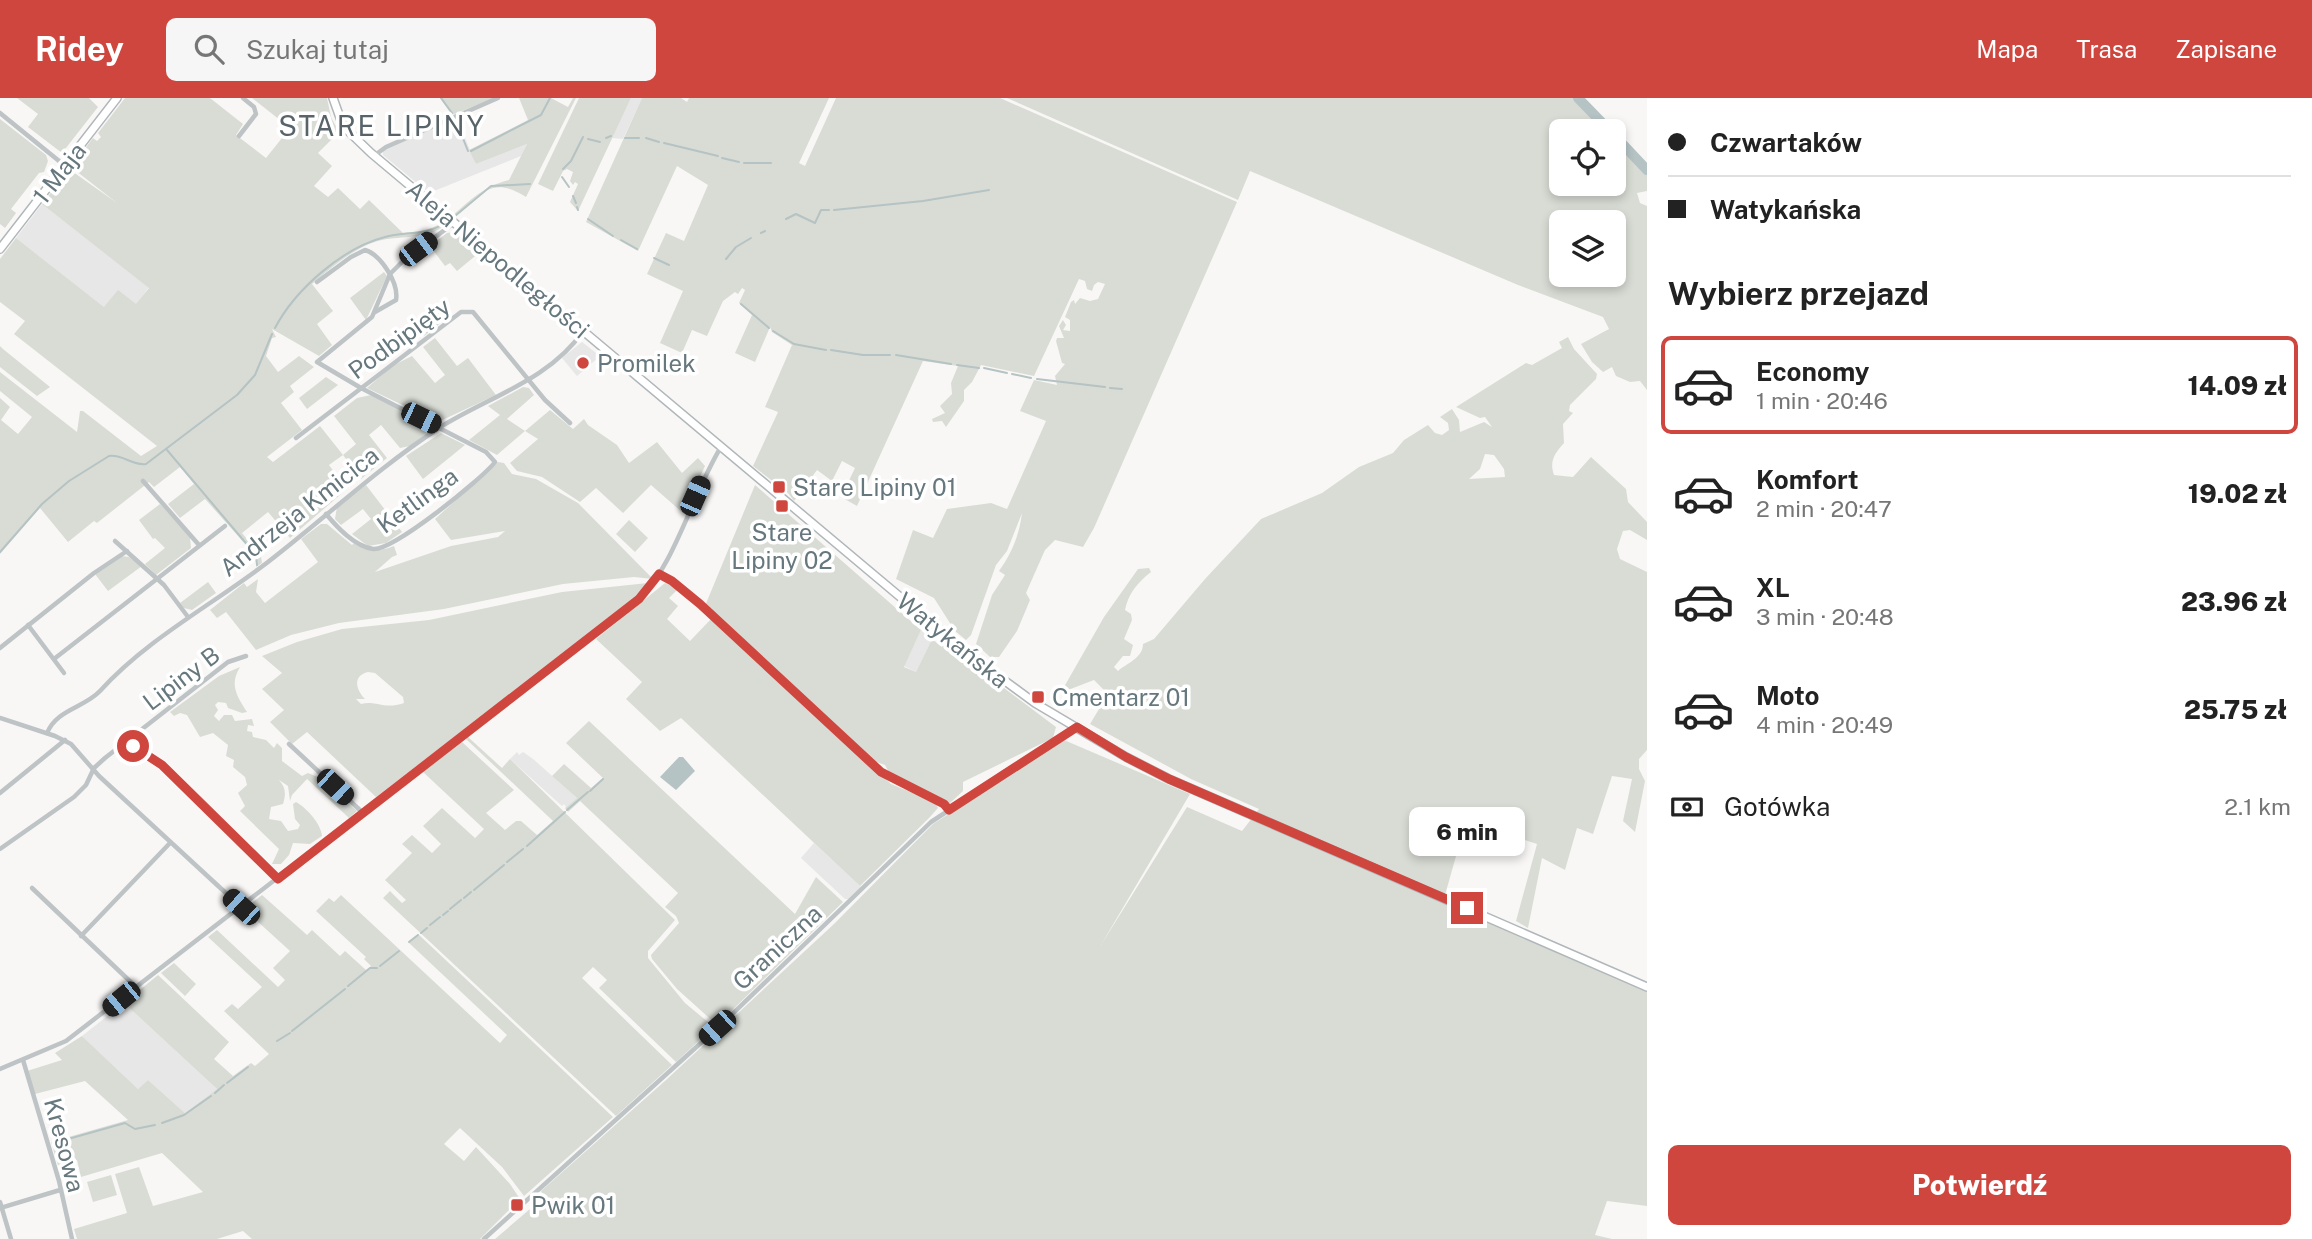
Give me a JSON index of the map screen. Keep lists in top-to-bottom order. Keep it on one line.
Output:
{"streets":{"street":["1 Maja","Aleja Niepodległości","Podbipięty","Ketlinga","Andrzeja Kmicica","Watykańska","Lipiny B","Graniczna","Kresowa"]},"crossings":[["Aleja Niepodległości","Andrzeja Kmicica"],["Aleja Niepodległości","Watykańska"],["Podbipięty","Andrzeja Kmicica"],["Ketlinga","Andrzeja Kmicica"],["Watykańska","Graniczna"]],"districts":["STARE LIPINY"],"places":{"other":["Promilek"],"transit":["Stare Lipiny 01","Stare Lipiny 02","Cmentarz 01","Pwik 01"]},"page":{"header":"Ridey","search":"Szukaj tutaj","nav":["Mapa","Trasa","Zapisane"],"banner":["Czwartaków","Watykańska"],"heading":"Wybierz przejazd","list":[{"name":"Economy","note":"1 min · 20:46","value":"14.09 zł"},{"name":"Komfort","note":"2 min · 20:47","value":"19.02 zł"},{"name":"XL","note":"3 min · 20:48","value":"23.96 zł"},{"name":"Moto","note":"4 min · 20:49","value":"25.75 zł"}],"pay":["Gotówka","2.1 km"],"bubble":"6 min","buttons":"Potwierdź"}}
